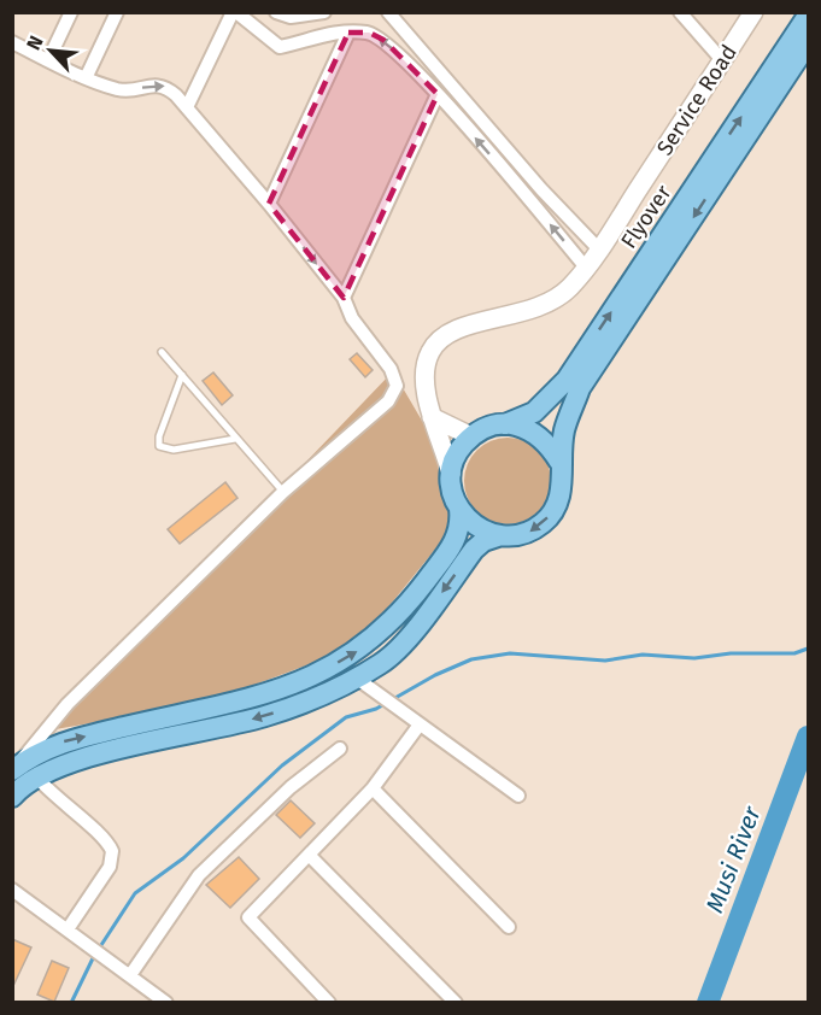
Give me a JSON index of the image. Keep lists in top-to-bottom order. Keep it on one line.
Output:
{"streets":{"main road":["Service Road","Flyover"]},"crossings":[["Service Road","Flyover"]],"water":["Musi River"],"north":"top left"}
